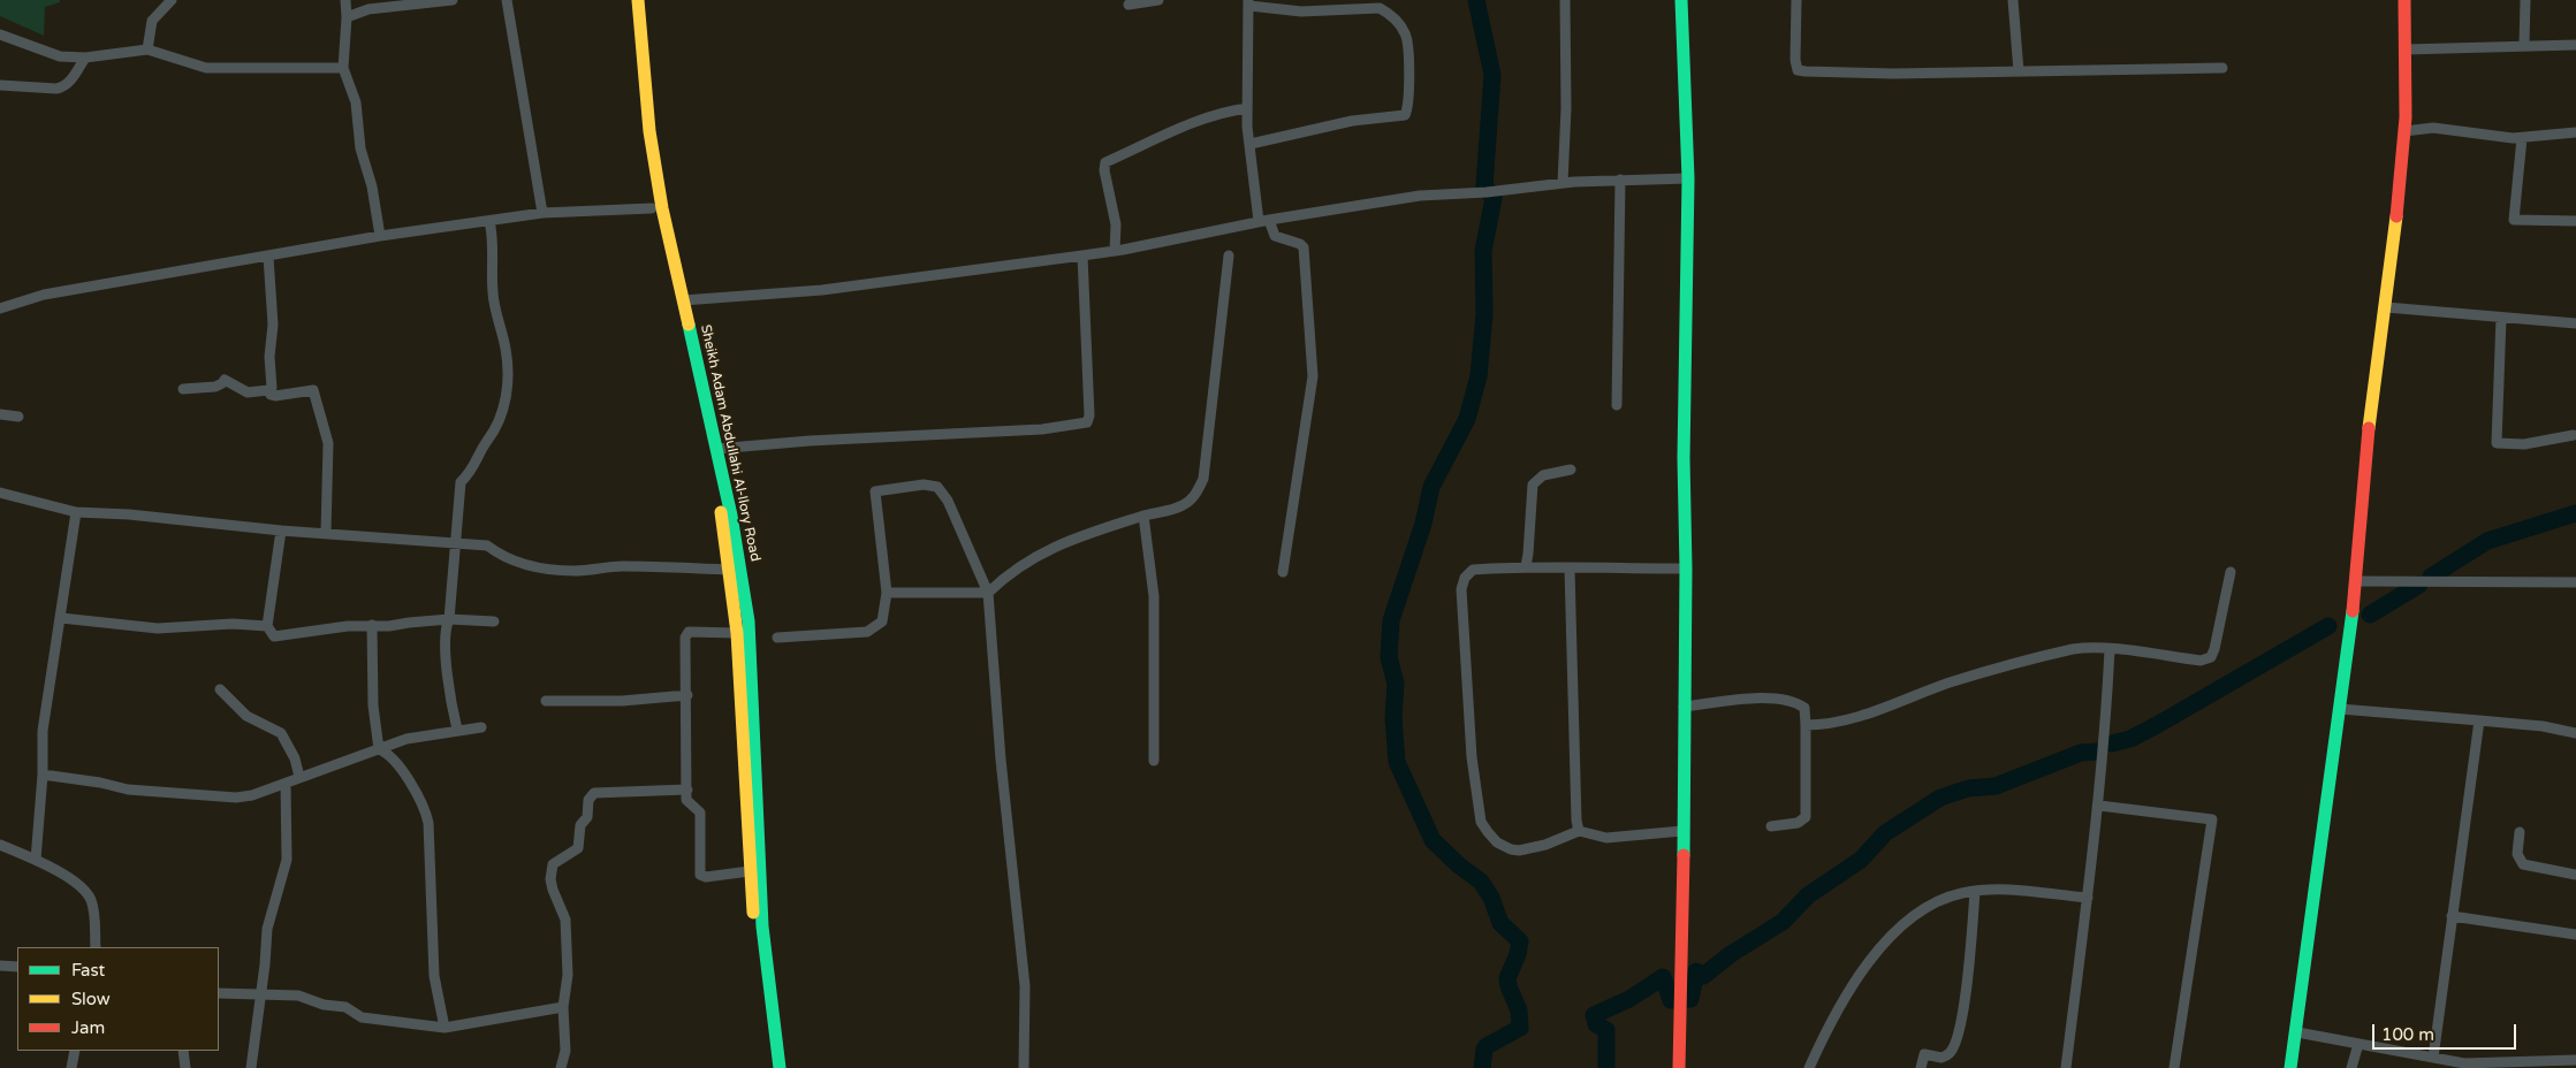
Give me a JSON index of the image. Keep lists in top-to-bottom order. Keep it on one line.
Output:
{"streets":{"street":["Sheikh Adam Abdullahi Al-Ilory Road"]},"legend":["Fast","Slow","Jam"],"scale_bar":"100 m"}
